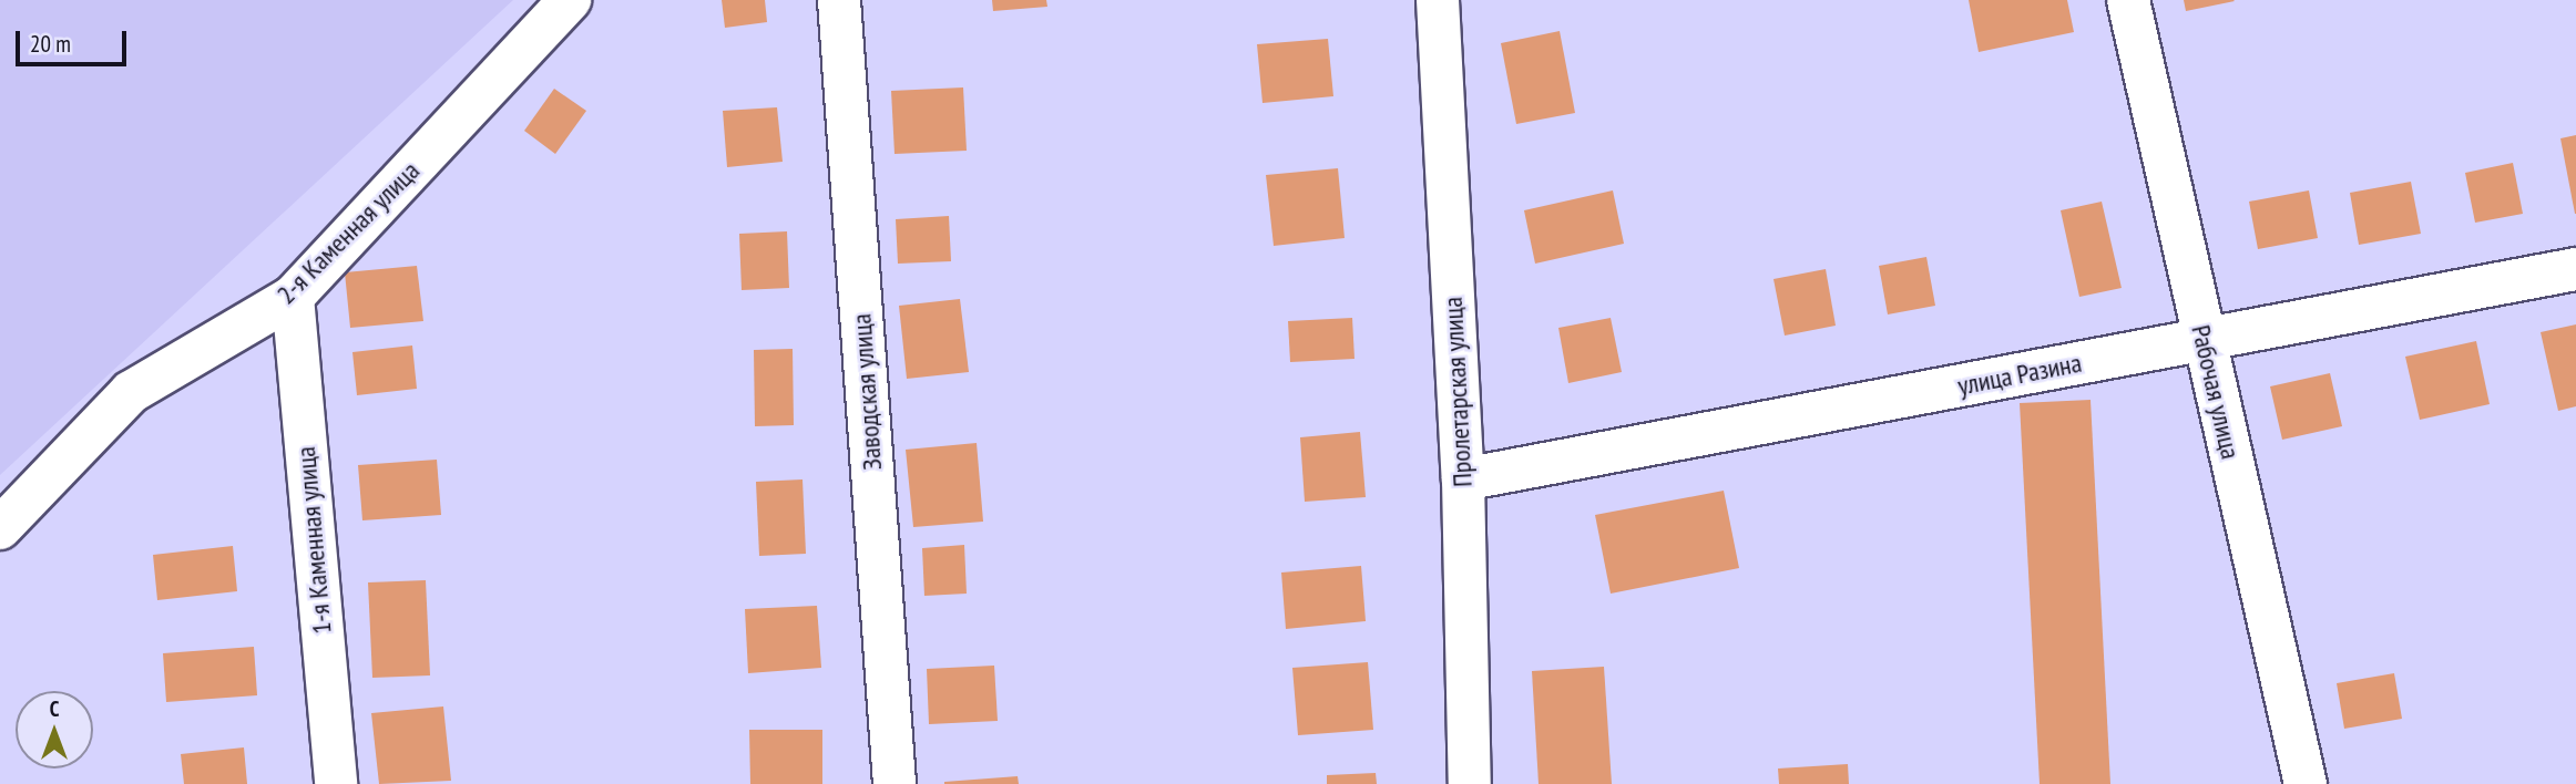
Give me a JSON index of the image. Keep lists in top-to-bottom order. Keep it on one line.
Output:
{"streets":{"street":["2-я Каменная улица","улица Разина","Заводская улица","Пролетарская улица","Рабочая улица","1-я Каменная улица"]},"crossings":[["2-я Каменная улица","1-я Каменная улица"],["улица Разина","Пролетарская улица"],["улица Разина","Рабочая улица"]],"scale_bar":"20 m","north":"top"}
